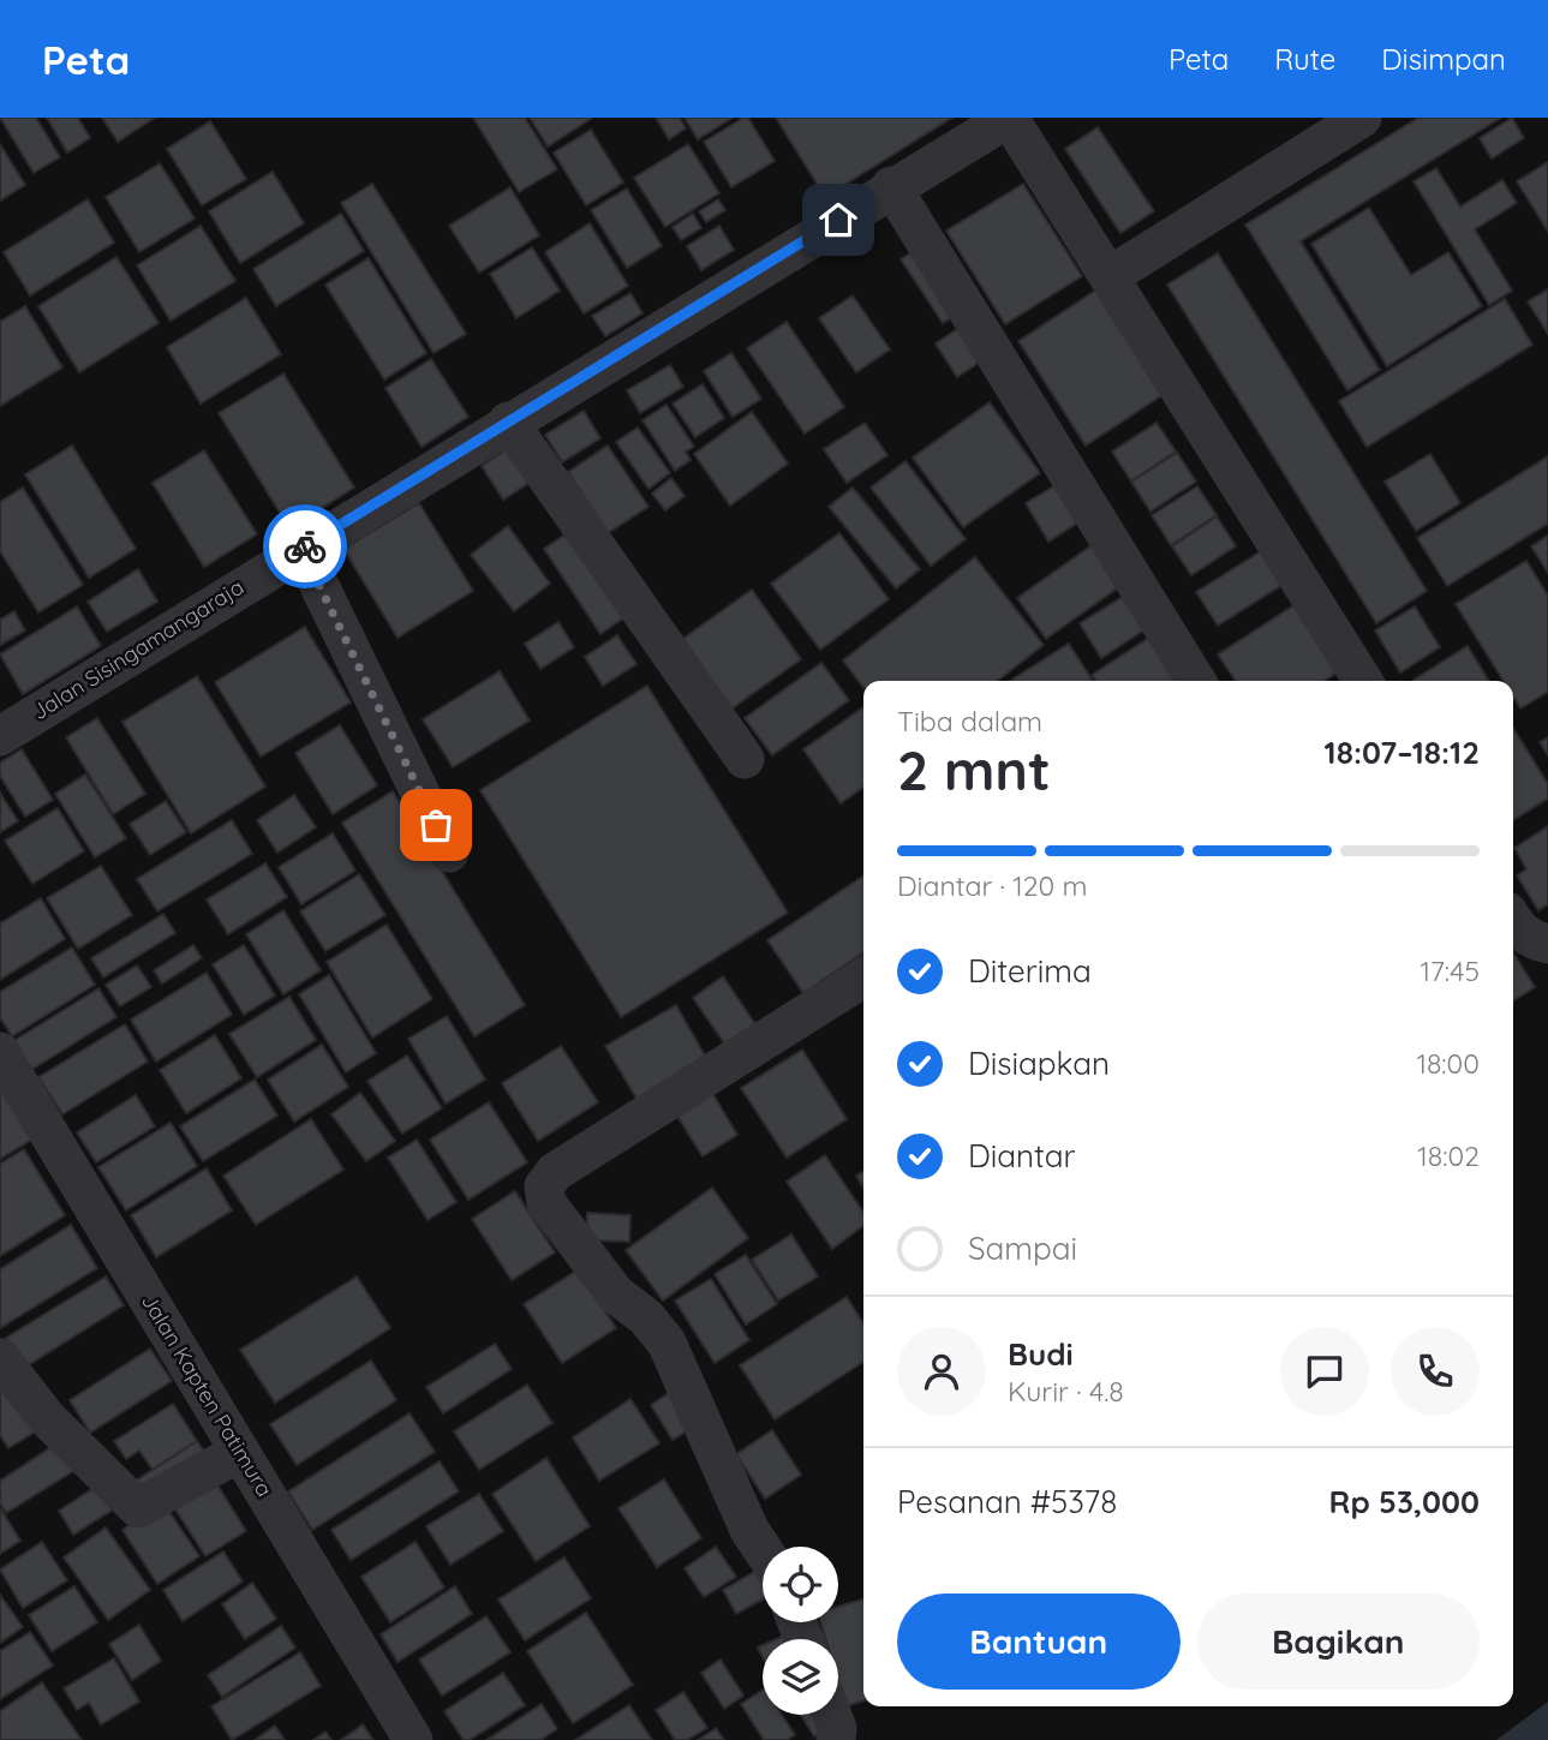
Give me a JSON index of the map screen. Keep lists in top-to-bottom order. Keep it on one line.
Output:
{"streets":{"street":["Jalan Sisingamangaraja","Jalan Kapten Patimura"]},"page":{"header":"Peta","nav":["Peta","Rute","Disimpan"],"heading":["2 mnt","Tiba dalam","18:07–18:12"],"panel":["Budi","Kurir · 4.8","Pesanan #5378","Rp 53,000"],"bar":"Diantar · 120 m","list":[["Diterima","17:45"],["Disiapkan","18:00"],["Diantar","18:02"],"Sampai"],"buttons":["Bantuan","Bagikan"]}}
